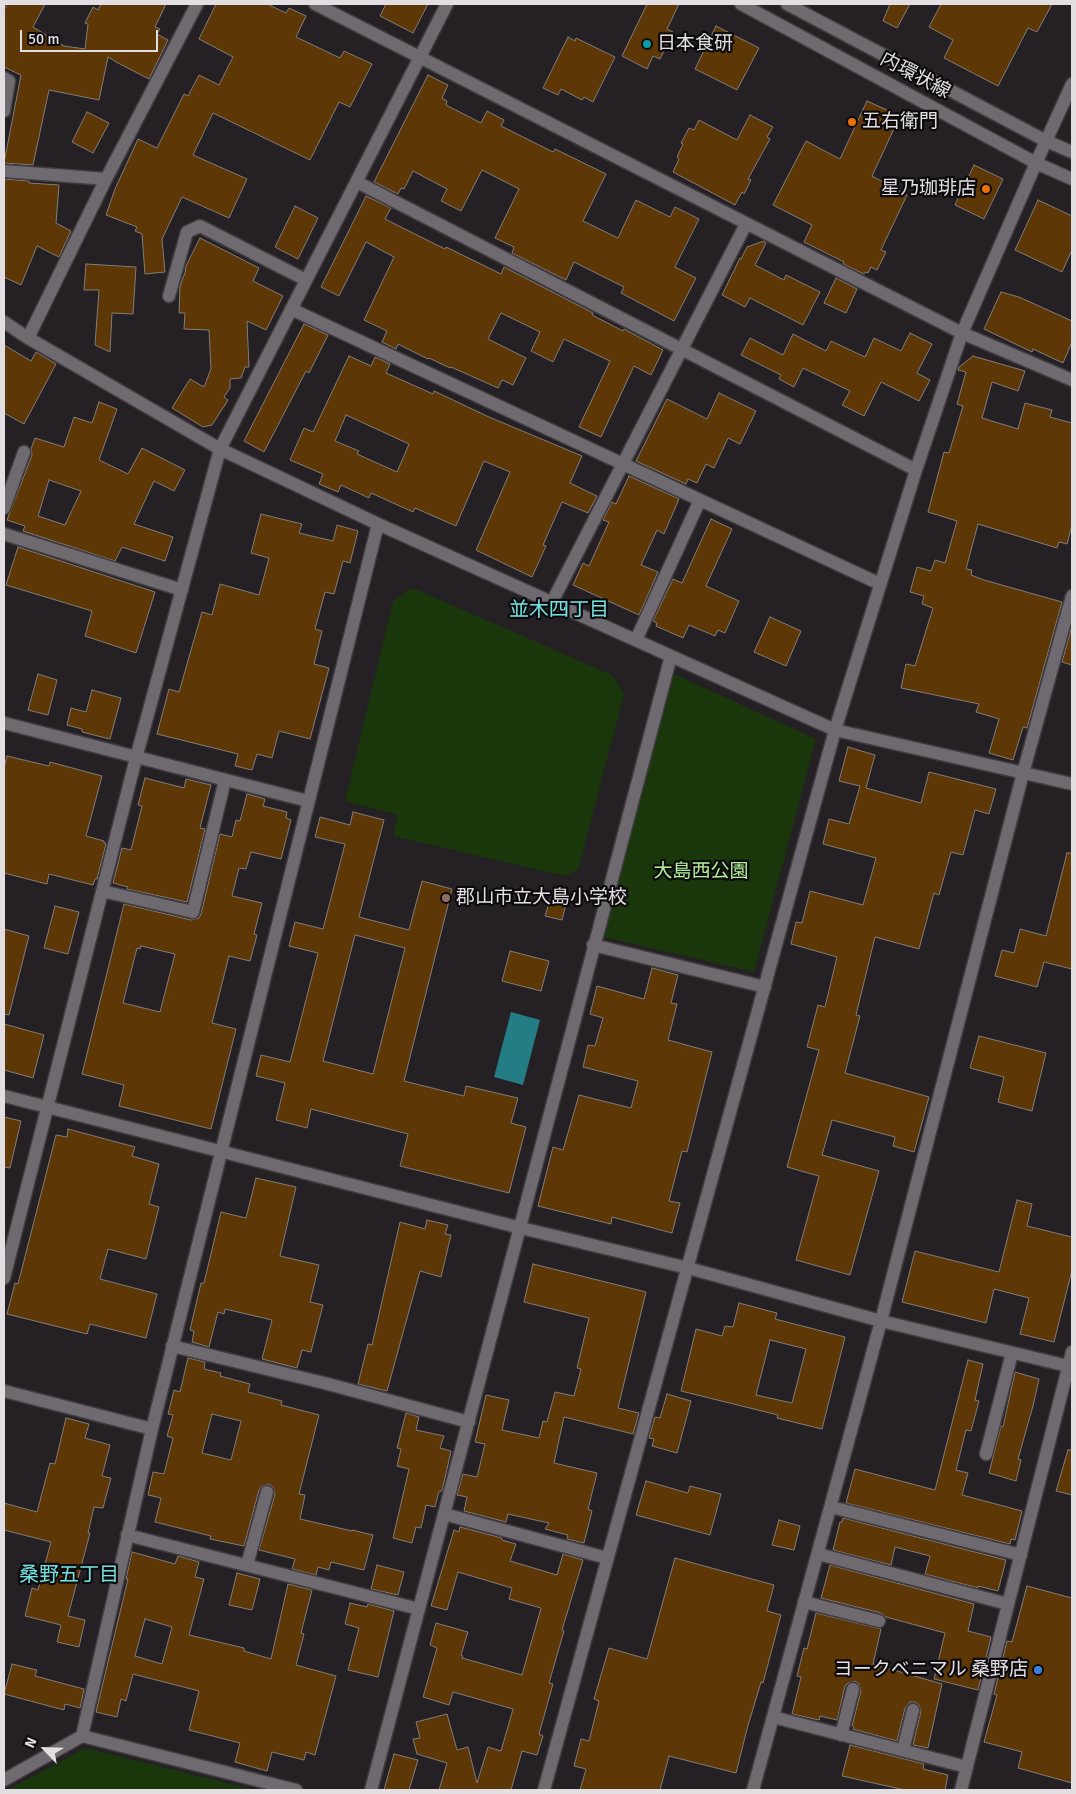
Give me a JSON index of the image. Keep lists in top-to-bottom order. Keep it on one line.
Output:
{"streets":{"street":["内環状線"]},"districts":["並木四丁目","桑野五丁目"],"parks":["大島西公園"],"places":["日本食研","五右衛門","星乃珈琲店","郡山市立大島小学校","ヨークベニマル 桑野店"],"scale_bar":"50 m","north":"top left"}
